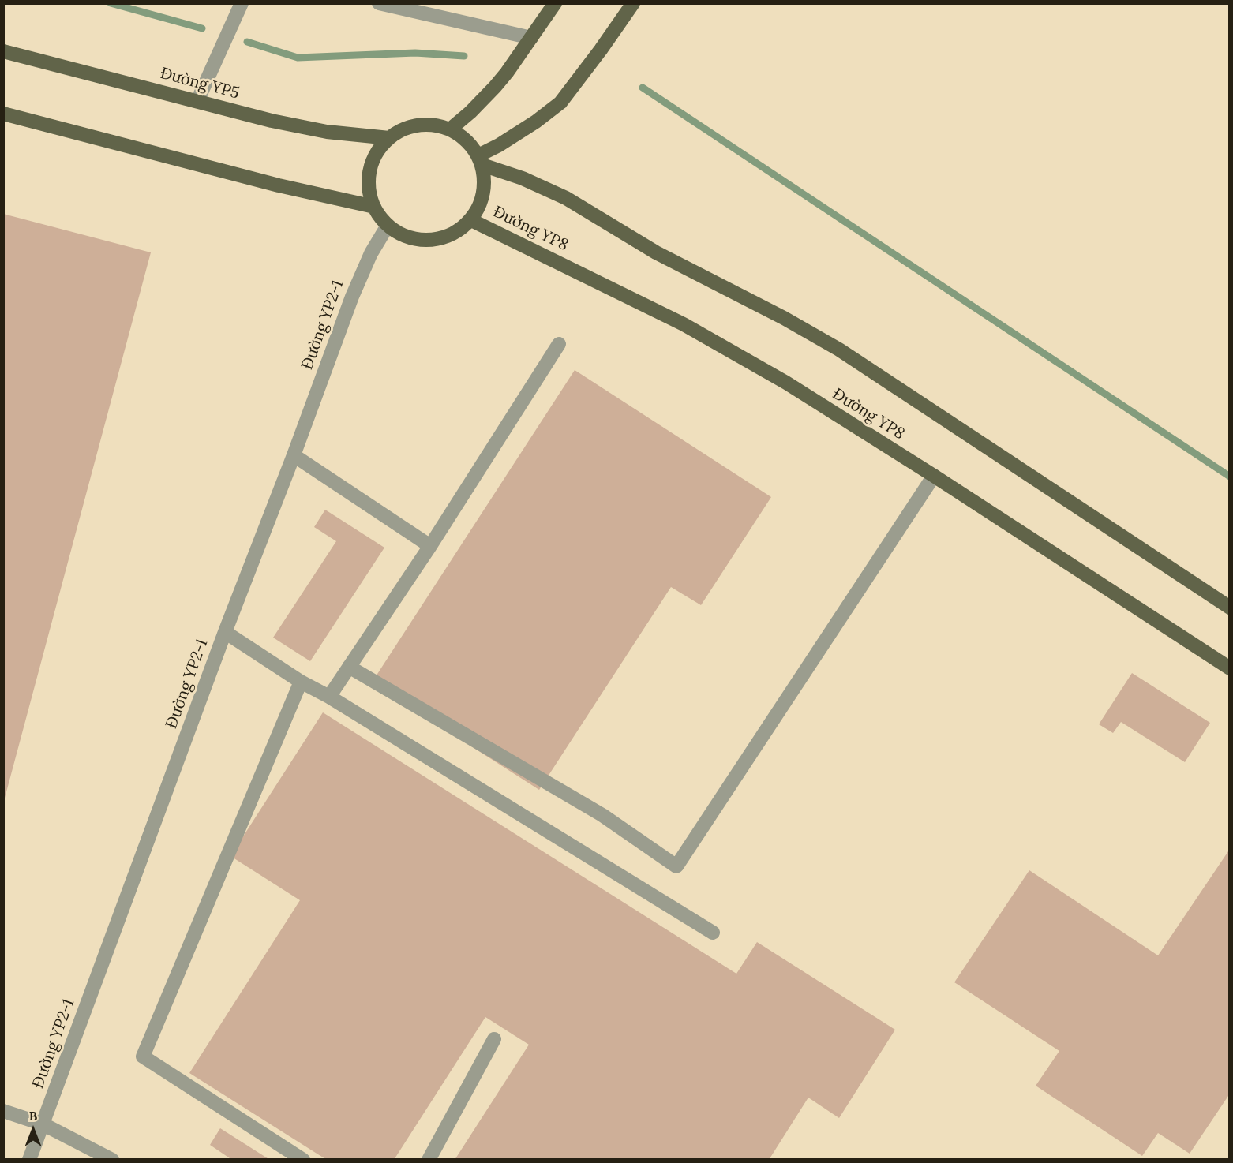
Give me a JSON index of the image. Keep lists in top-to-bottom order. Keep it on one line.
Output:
{"streets":{"main road":["Đường YP5","Đường YP8"],"street":["Đường YP2-1"]},"crossings":[["Đường YP5","Đường YP8"],["Đường YP5","Đường YP2-1"],["Đường YP8","Đường YP2-1"]],"north":"top"}
